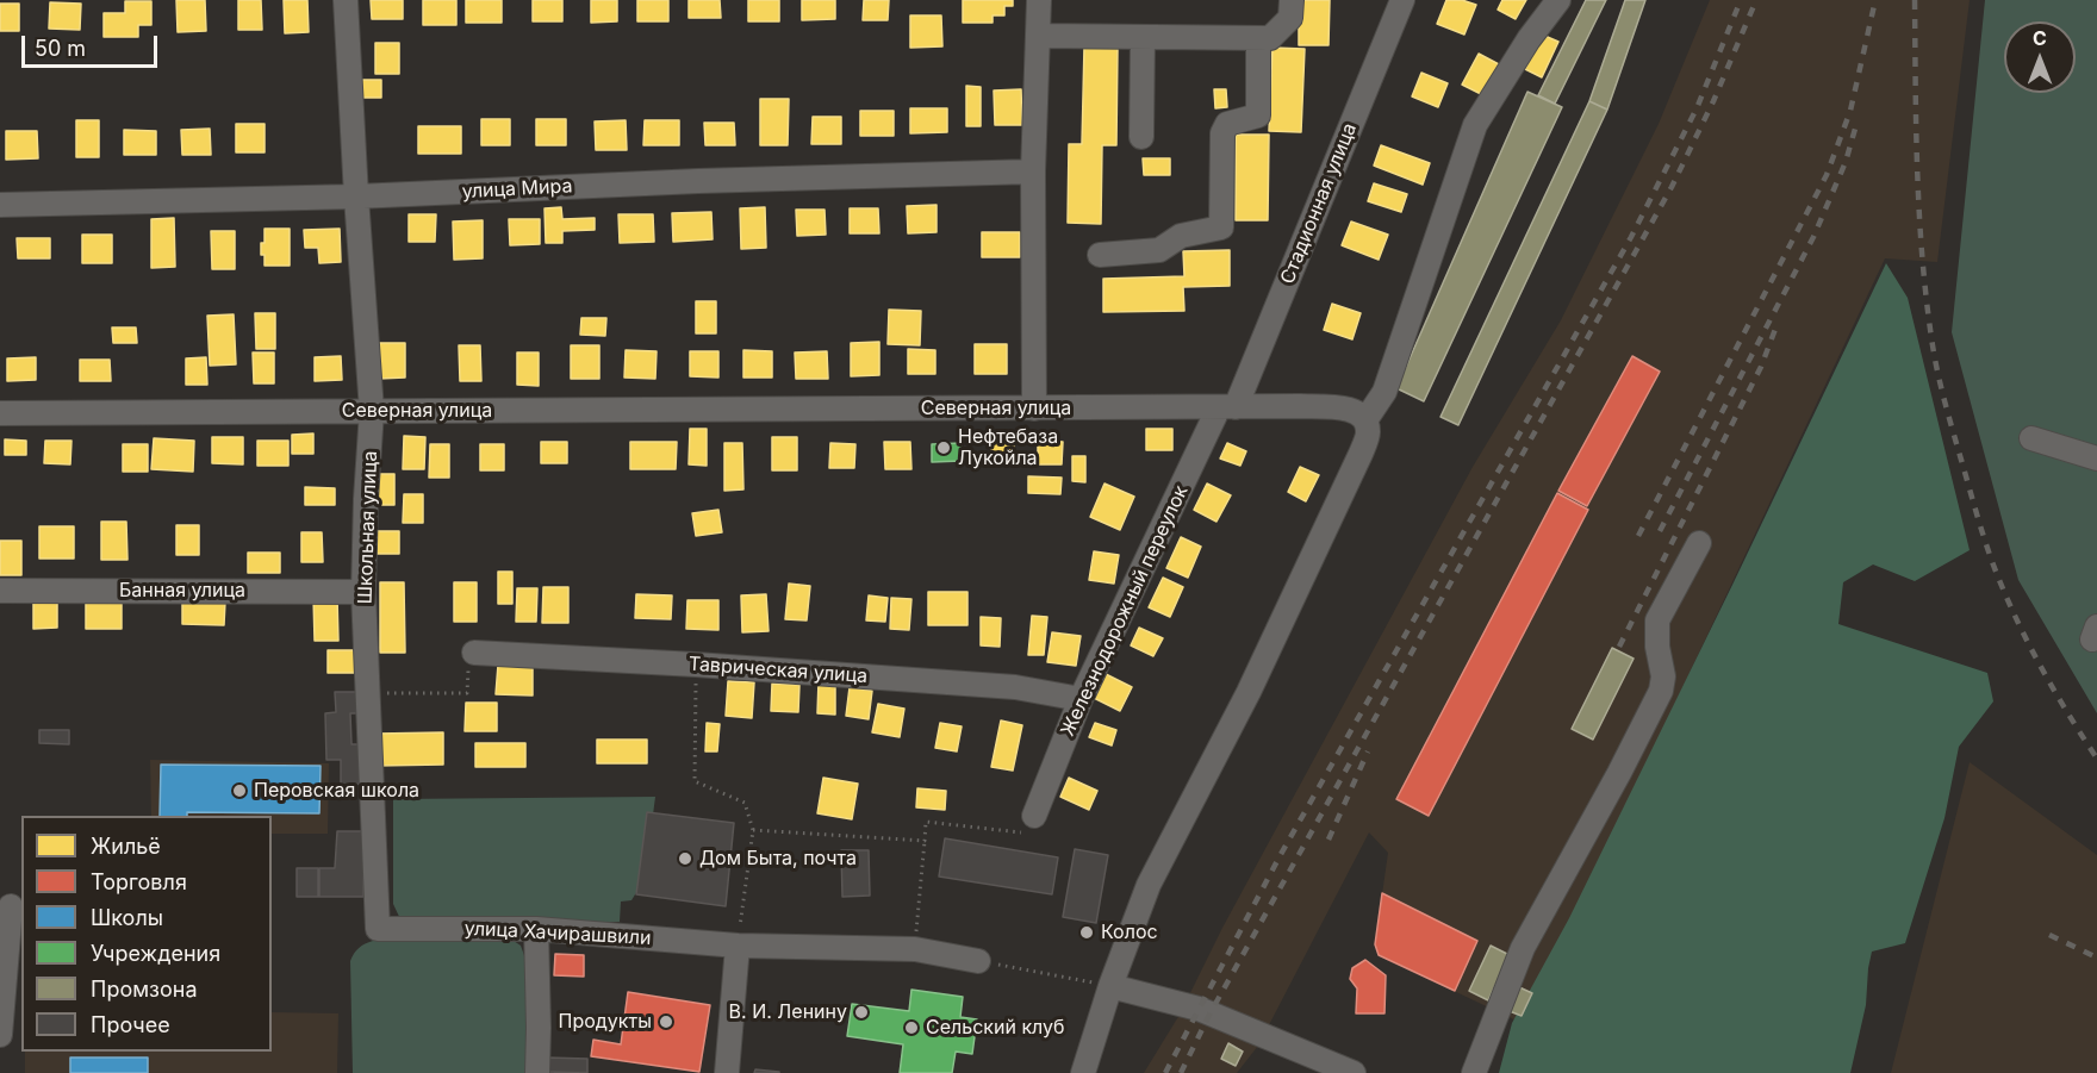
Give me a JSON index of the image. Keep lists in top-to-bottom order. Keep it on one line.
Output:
{"streets":{"street":["улица Мира","Стадионная улица","Северная улица","Школьная улица","Банная улица","Железнодорожный переулок","Таврическая улица","улица Хачирашвили"]},"crossings":[["улица Мира","Школьная улица"],["Стадионная улица","Северная улица"],["Стадионная улица","Железнодорожный переулок"],["Северная улица","Школьная улица"],["Северная улица","Железнодорожный переулок"],["Школьная улица","Банная улица"],["Школьная улица","улица Хачирашвили"],["Железнодорожный переулок","Таврическая улица"]],"places":["Нефтебаза Лукойла","Перовская школа","Дом Быта, почта","Колос","В. И. Ленину","Продукты","Сельский клуб"],"legend":["Жильё","Торговля","Школы","Учреждения","Промзона","Прочее"],"scale_bar":"50 m","north":"top"}
